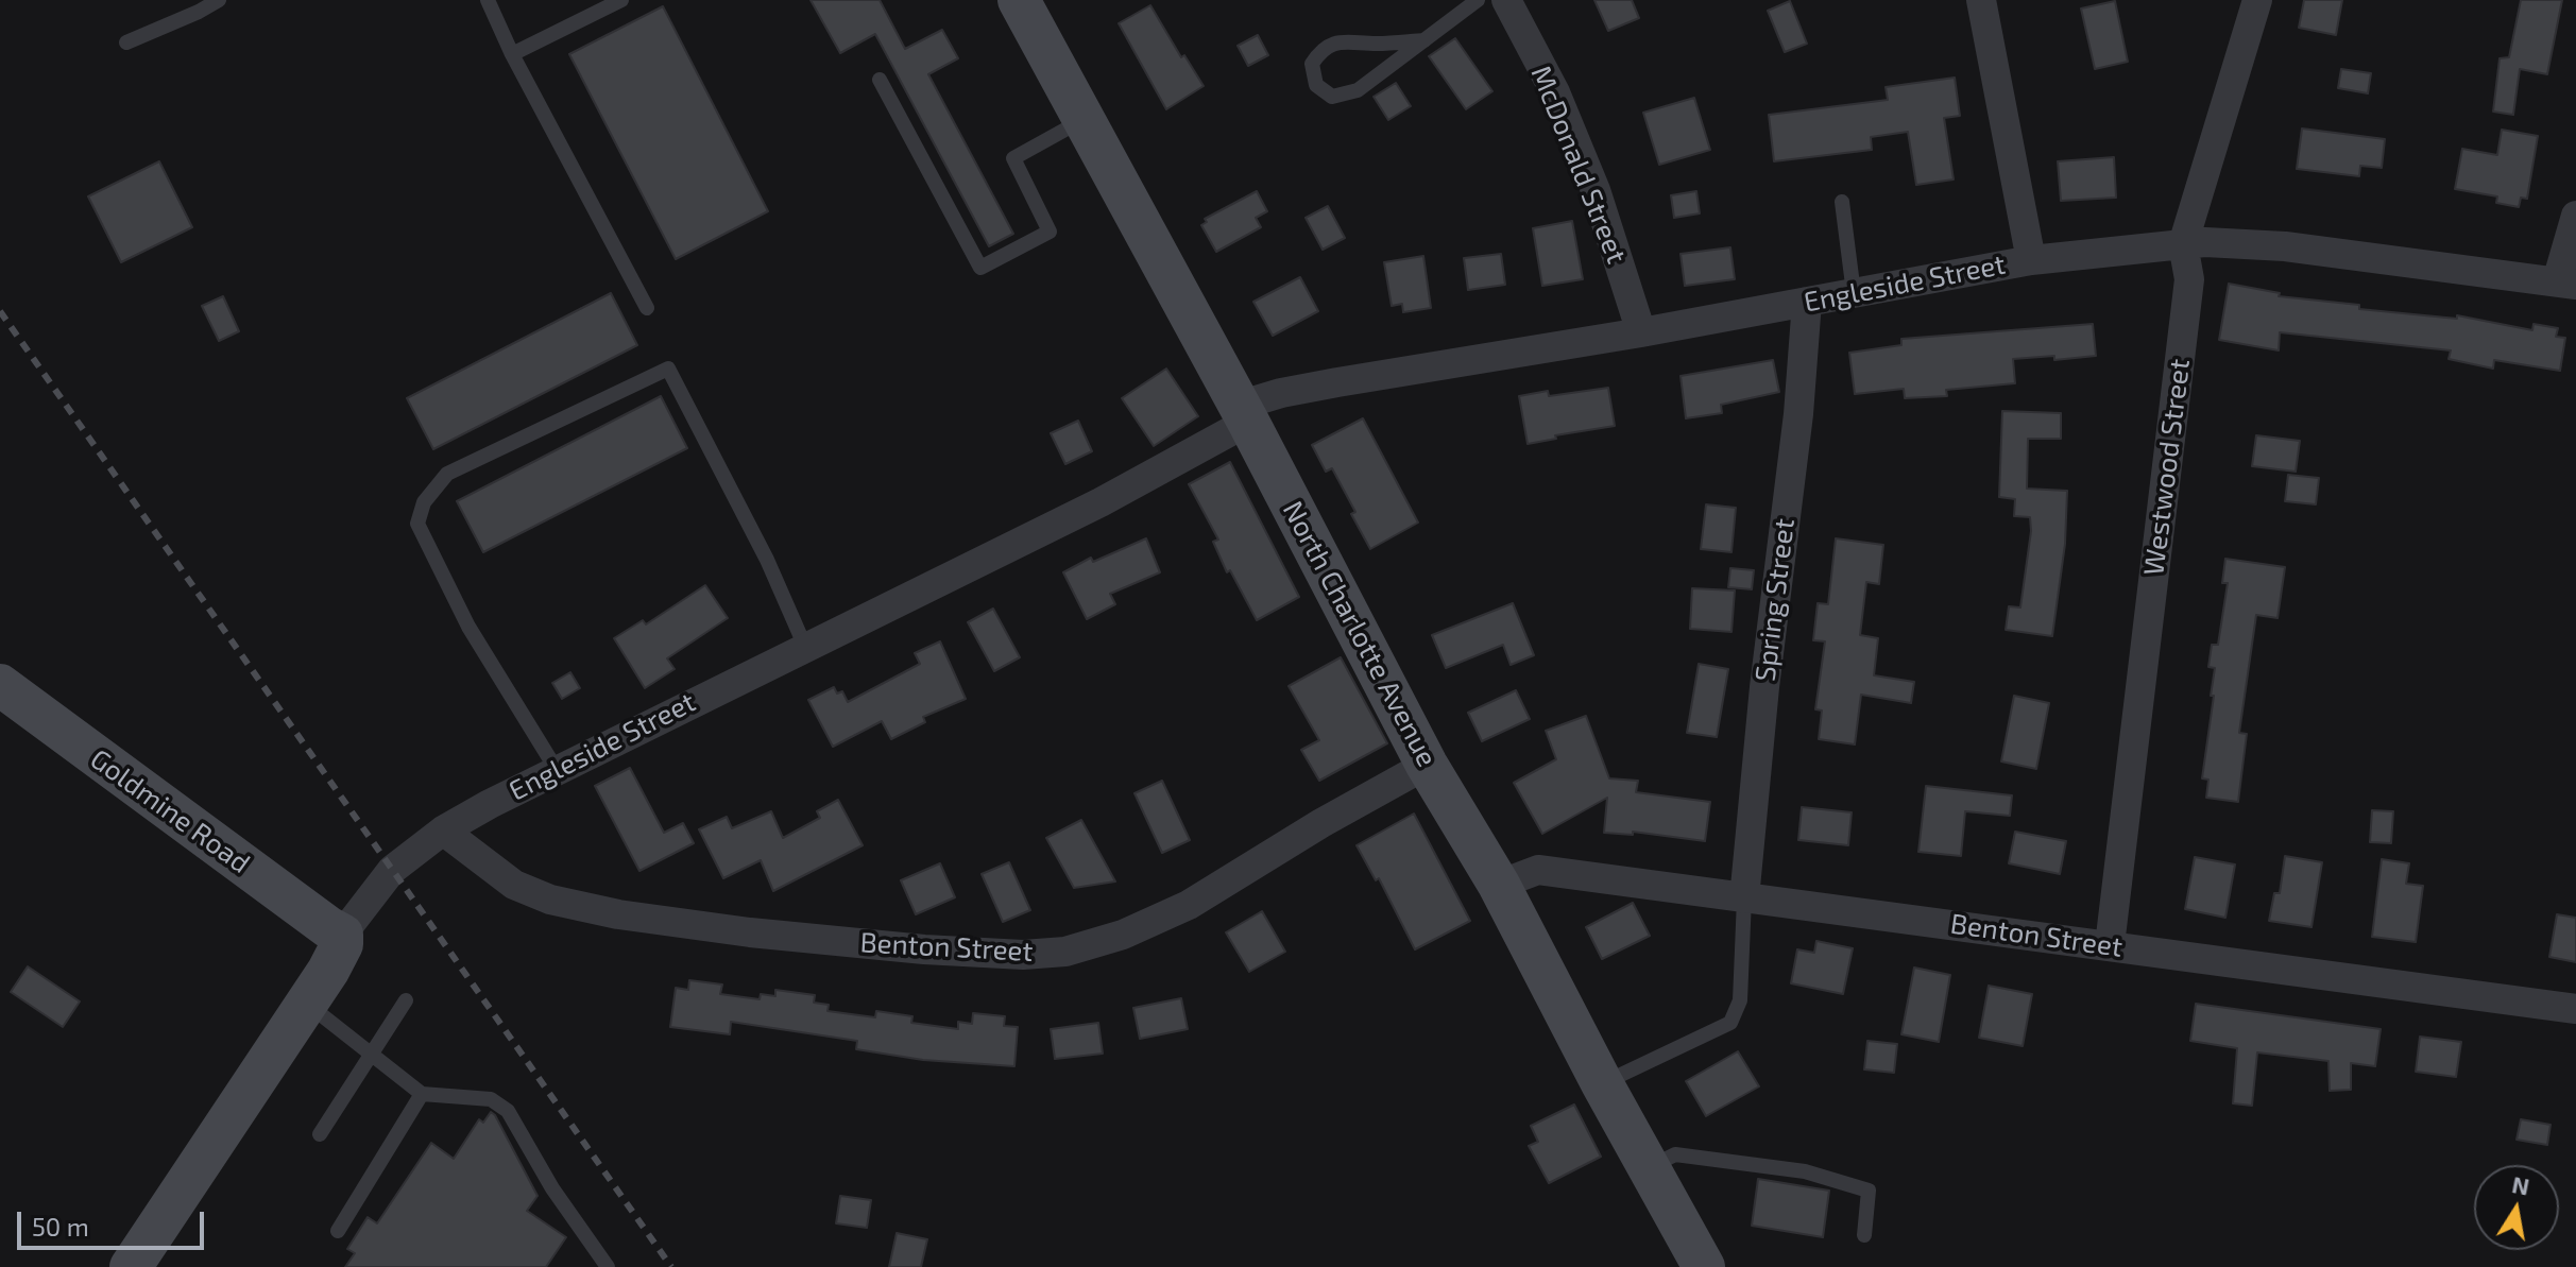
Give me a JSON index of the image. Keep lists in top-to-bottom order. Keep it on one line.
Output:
{"streets":{"main road":["Engleside Street","North Charlotte Avenue","Goldmine Road"],"street":["McDonald Street","Westwood Street","Spring Street","Benton Street"]},"crossings":[["McDonald Street","Engleside Street"],["Engleside Street","Westwood Street"],["Engleside Street","Spring Street"],["Engleside Street","North Charlotte Avenue"],["Engleside Street","Goldmine Road"],["Engleside Street","Benton Street"],["Westwood Street","Benton Street"],["Spring Street","Benton Street"],["North Charlotte Avenue","Benton Street"]],"scale_bar":"50 m","north":"top"}
